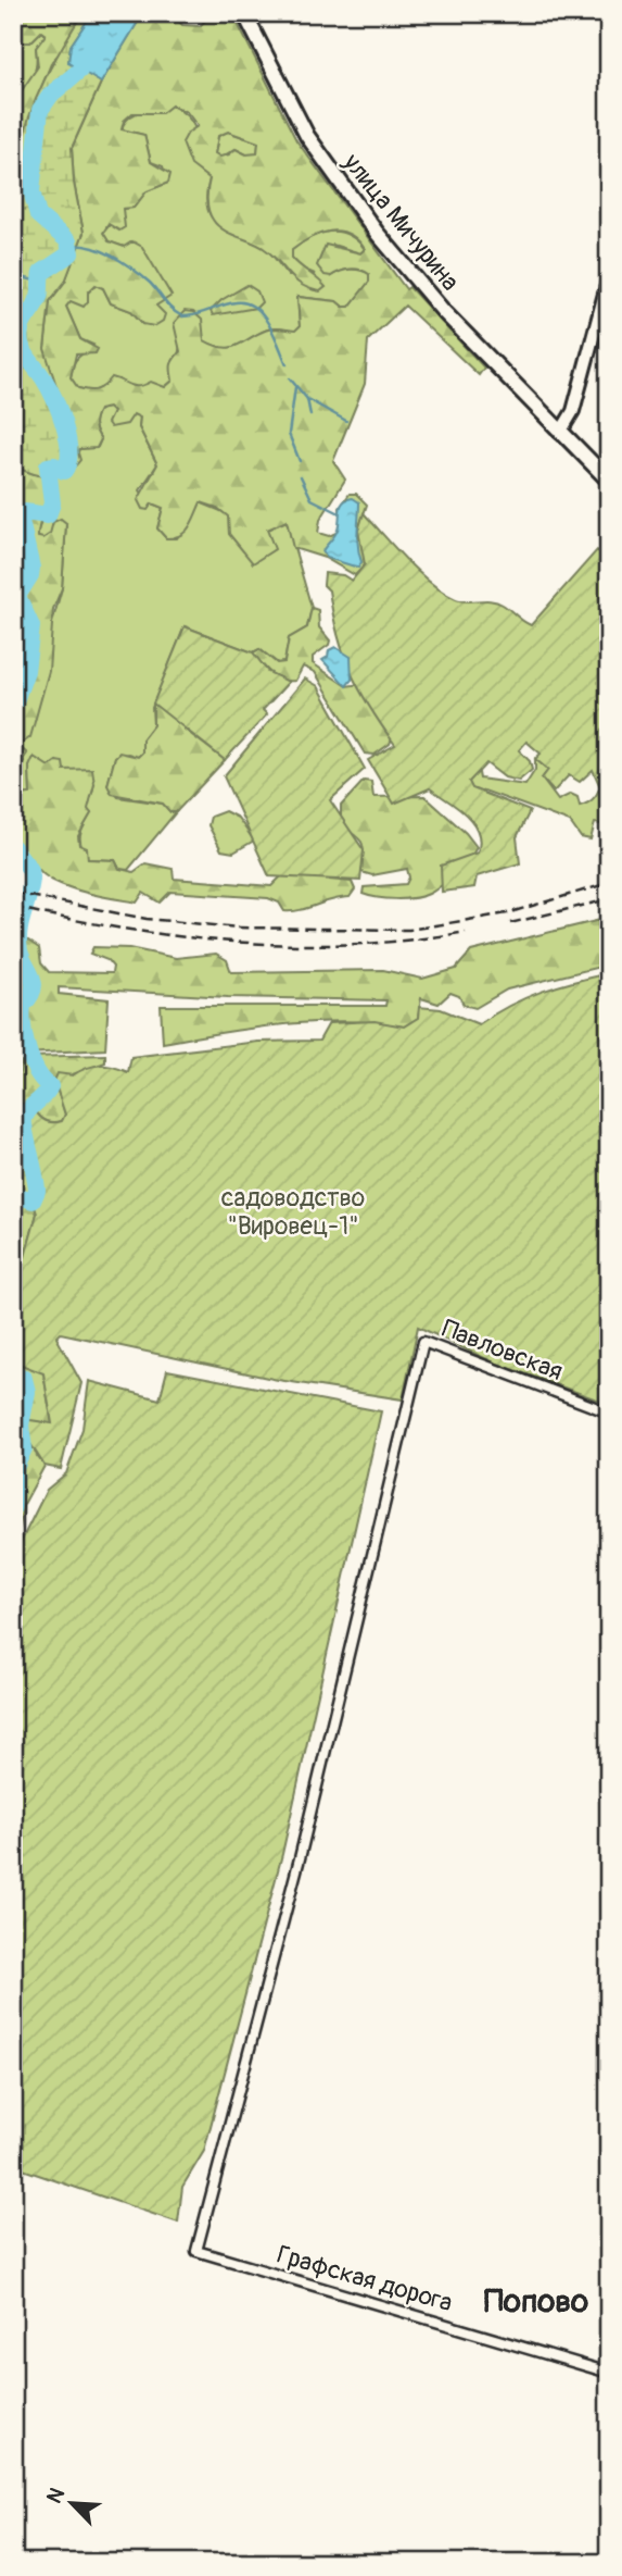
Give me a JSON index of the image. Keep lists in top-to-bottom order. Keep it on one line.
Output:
{"streets":{"main road":["улица Мичурина"],"street":["Павловская","Графская дорога"]},"crossings":[["Павловская","Графская дорога"]],"districts":["Попово"],"parks":["садоводство \"Вировец-1\""],"north":"top left"}
